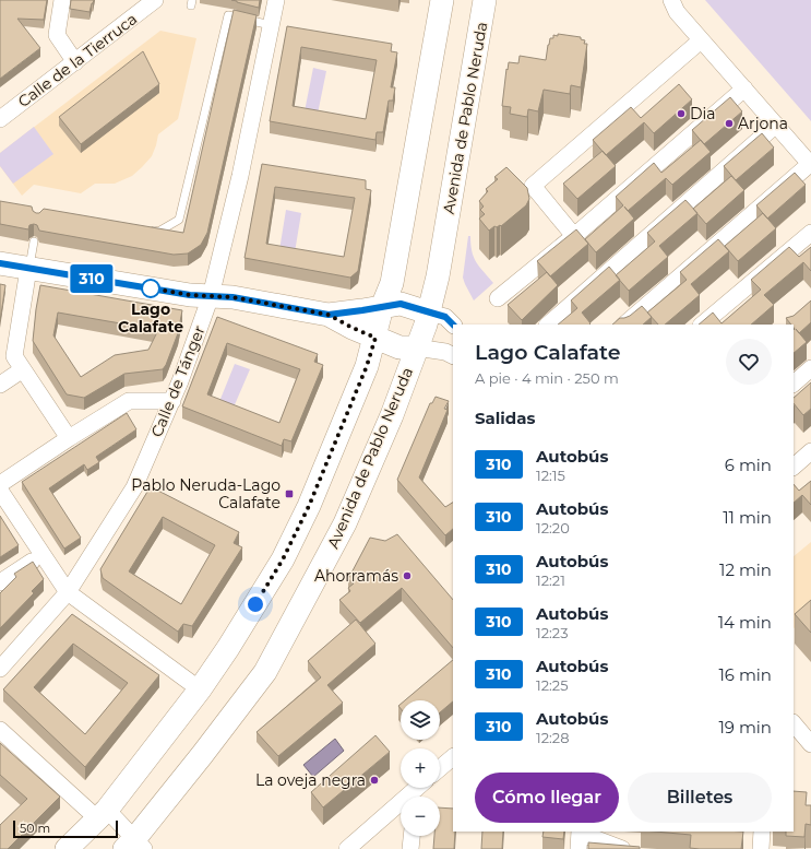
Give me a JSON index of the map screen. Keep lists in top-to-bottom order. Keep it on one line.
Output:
{"streets":{"main road":["Avenida de Pablo Neruda"],"street":["Calle de la Tierruca","Calle de Tánger"]},"places":{"other":["Dia","Arjona","Lago Calafate","Ahorramás","La oveja negra"],"transit":["Pablo Neruda-Lago Calafate"]},"lines":["bus line 310"],"scale_bar":"50 m","page":{"on_map":"310","heading":[["Lago Calafate","A pie · 4 min · 250 m"],"Salidas"],"list":[{"mark":"310","name":"Autobús","note":"12:15","value":"6 min"},{"mark":"310","name":"Autobús","note":"12:20","value":"11 min"},{"mark":"310","name":"Autobús","note":"12:21","value":"12 min"},{"mark":"310","name":"Autobús","note":"12:23","value":"14 min"},{"mark":"310","name":"Autobús","note":"12:25","value":"16 min"},{"mark":"310","name":"Autobús","note":"12:28","value":"19 min"}],"map_buttons":["+","−"],"buttons":["Cómo llegar","Billetes"],"scale":"50 m"}}
